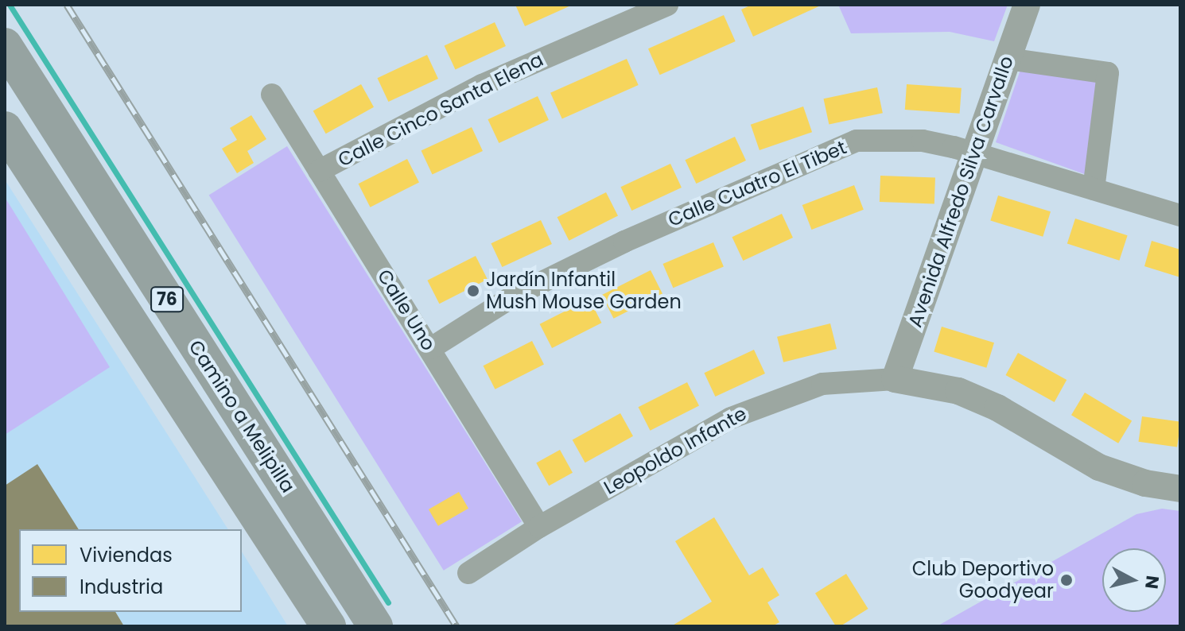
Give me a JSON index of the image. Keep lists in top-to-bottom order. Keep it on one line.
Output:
{"streets":{"main road":["76","Camino a Melipilla"],"street":["Calle Cinco Santa Elena","Calle Cuatro El Tibet","Avenida Alfredo Silva Carvallo","Calle Uno","Leopoldo Infante"]},"crossings":[["Calle Cinco Santa Elena","Calle Uno"],["Calle Cuatro El Tibet","Avenida Alfredo Silva Carvallo"],["Calle Cuatro El Tibet","Calle Uno"],["Avenida Alfredo Silva Carvallo","Leopoldo Infante"],["Calle Uno","Leopoldo Infante"]],"places":["Jardín Infantil Mush Mouse Garden","Club Deportivo Goodyear"],"legend":["Viviendas","Industria"],"north":"right"}
